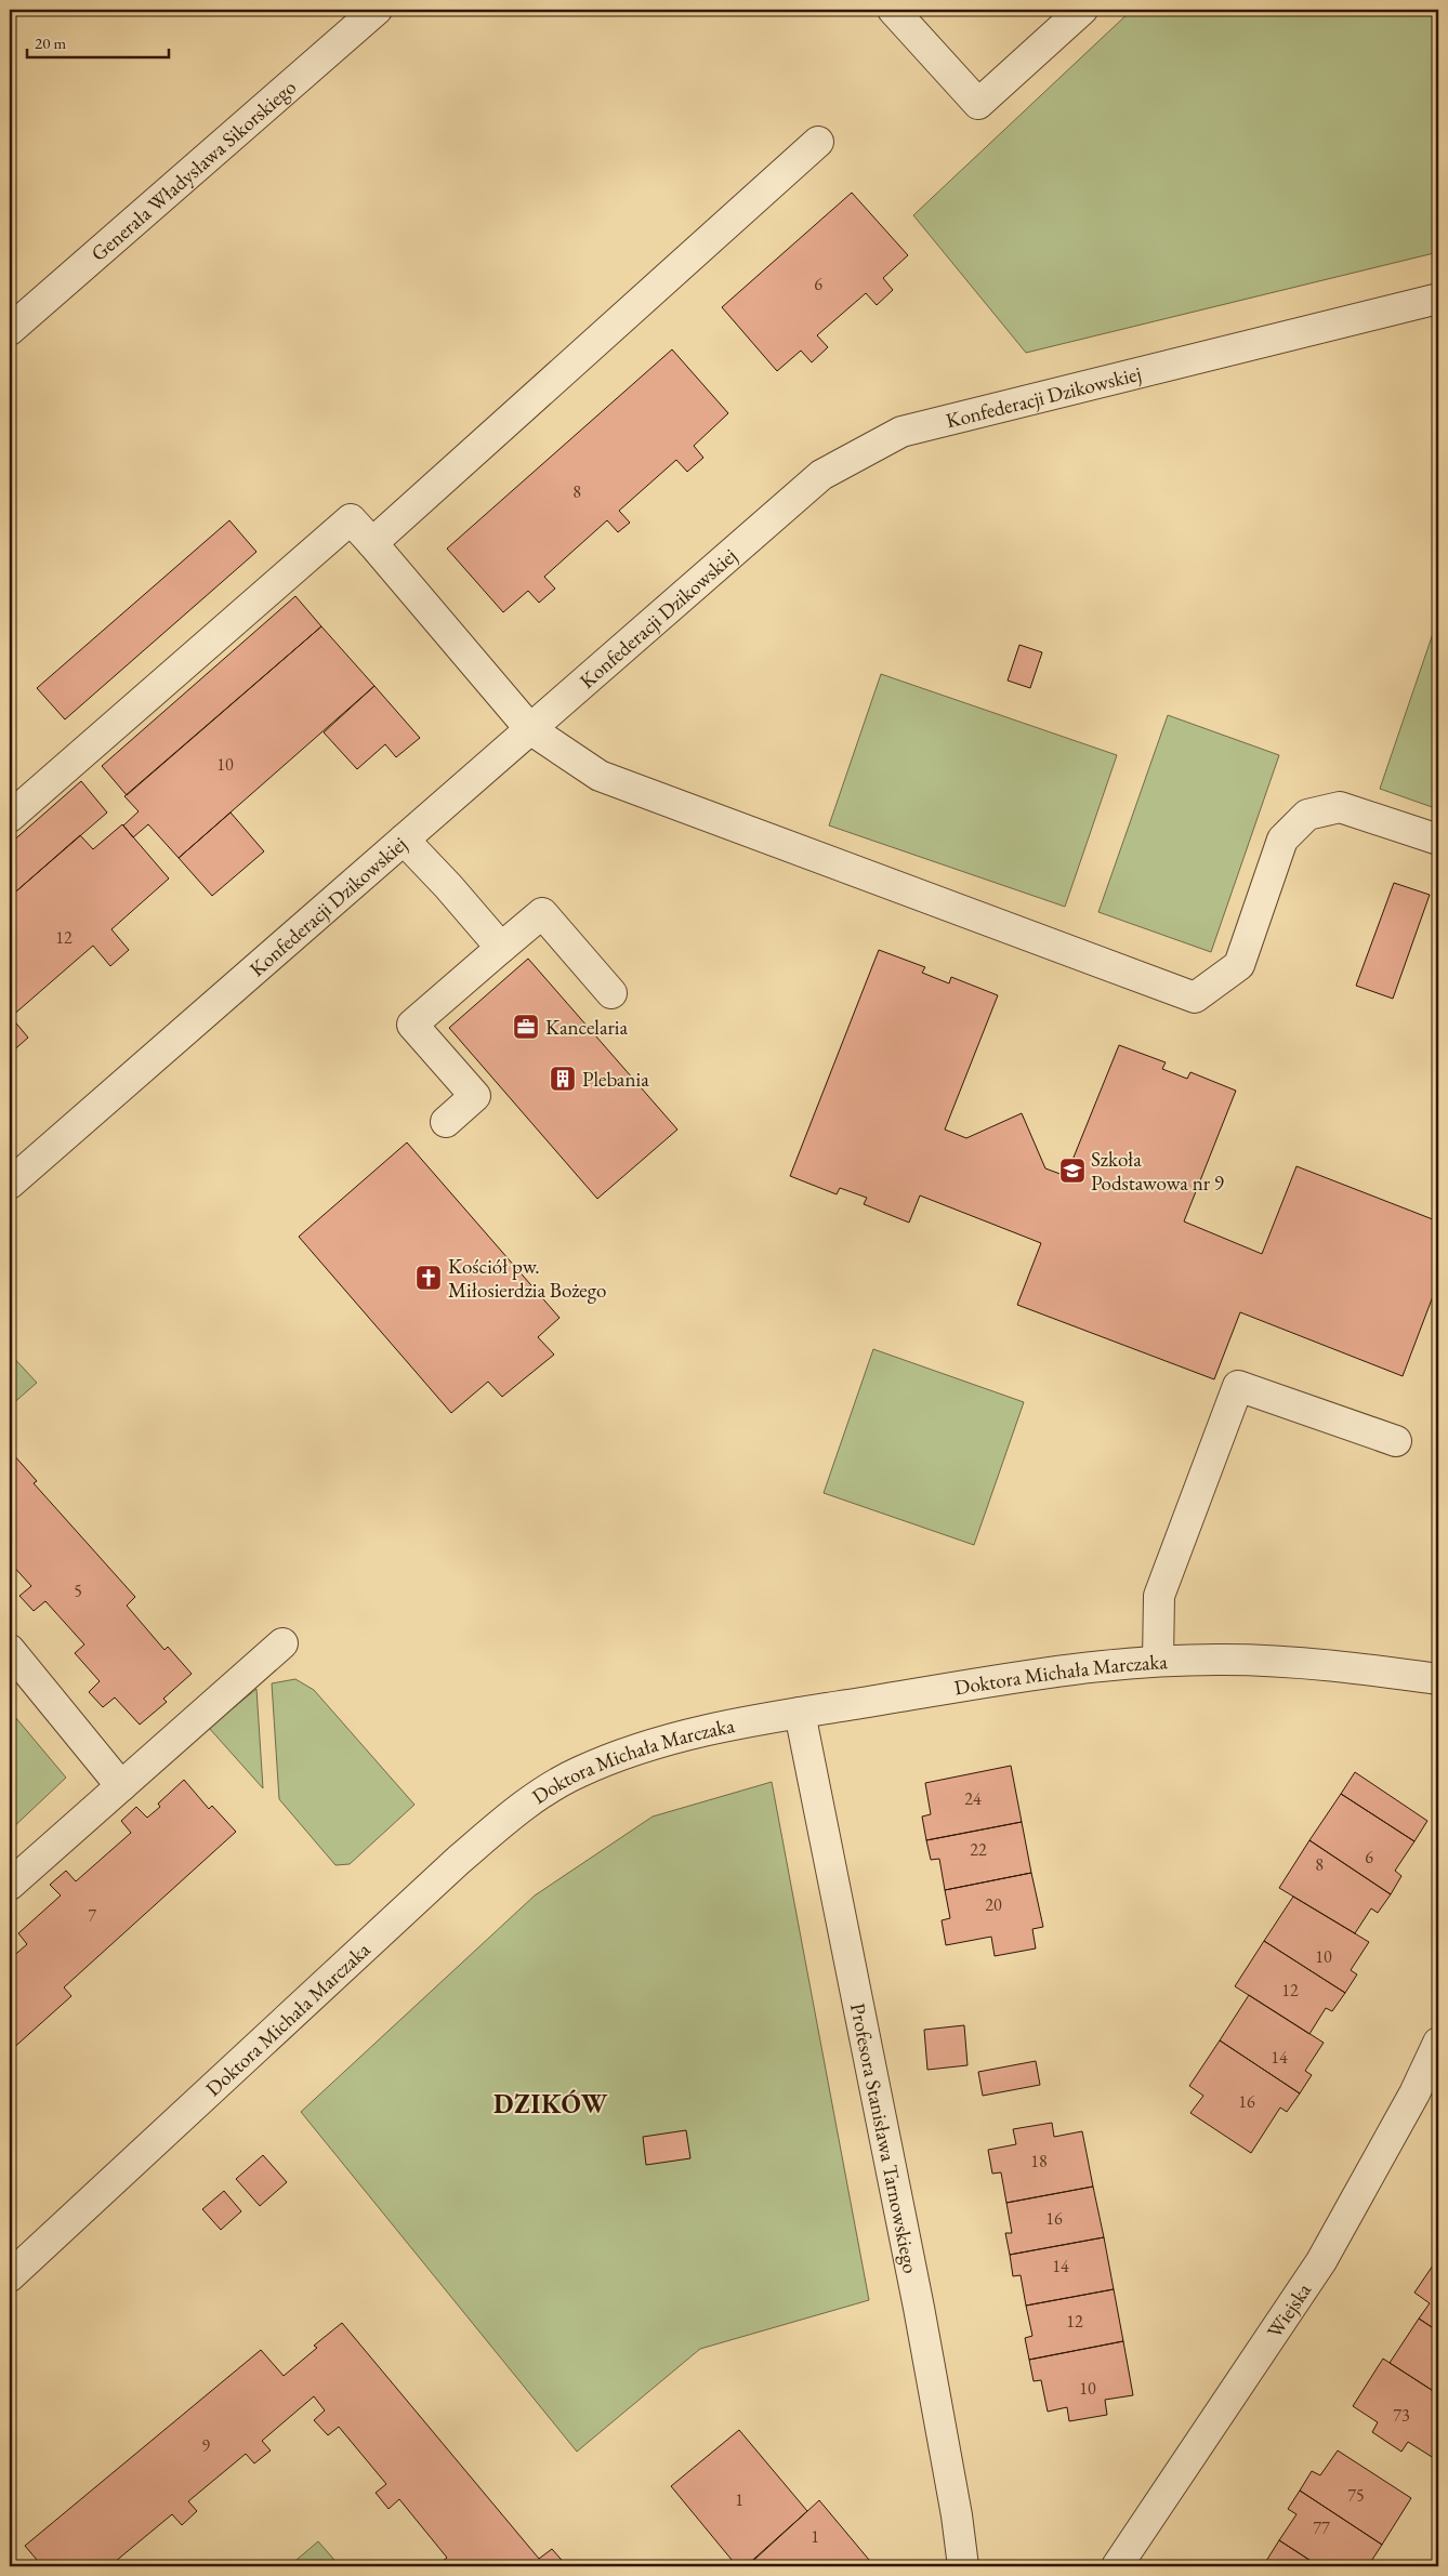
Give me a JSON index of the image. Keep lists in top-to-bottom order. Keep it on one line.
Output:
{"streets":{"street":["Generała Władysława Sikorskiego","Konfederacji Dzikowskiej","Doktora Michała Marczaka","Profesora Stanisława Tarnowskiego","Wiejska"]},"crossings":[["Doktora Michała Marczaka","Profesora Stanisława Tarnowskiego"]],"districts":["DZIKÓW"],"places":{"office":["Kancelaria"],"building":["Plebania"],"school or university":["Szkoła Podstawowa nr 9"],"church":["Kościół pw. Miłosierdzia Bożego"]},"house_numbers":["6","8","10","12","5","24","22","6","8","20","7","10","12","14","16","18","16","14","12","10","73","9","75","1","77","1"],"scale_bar":"20 m"}
